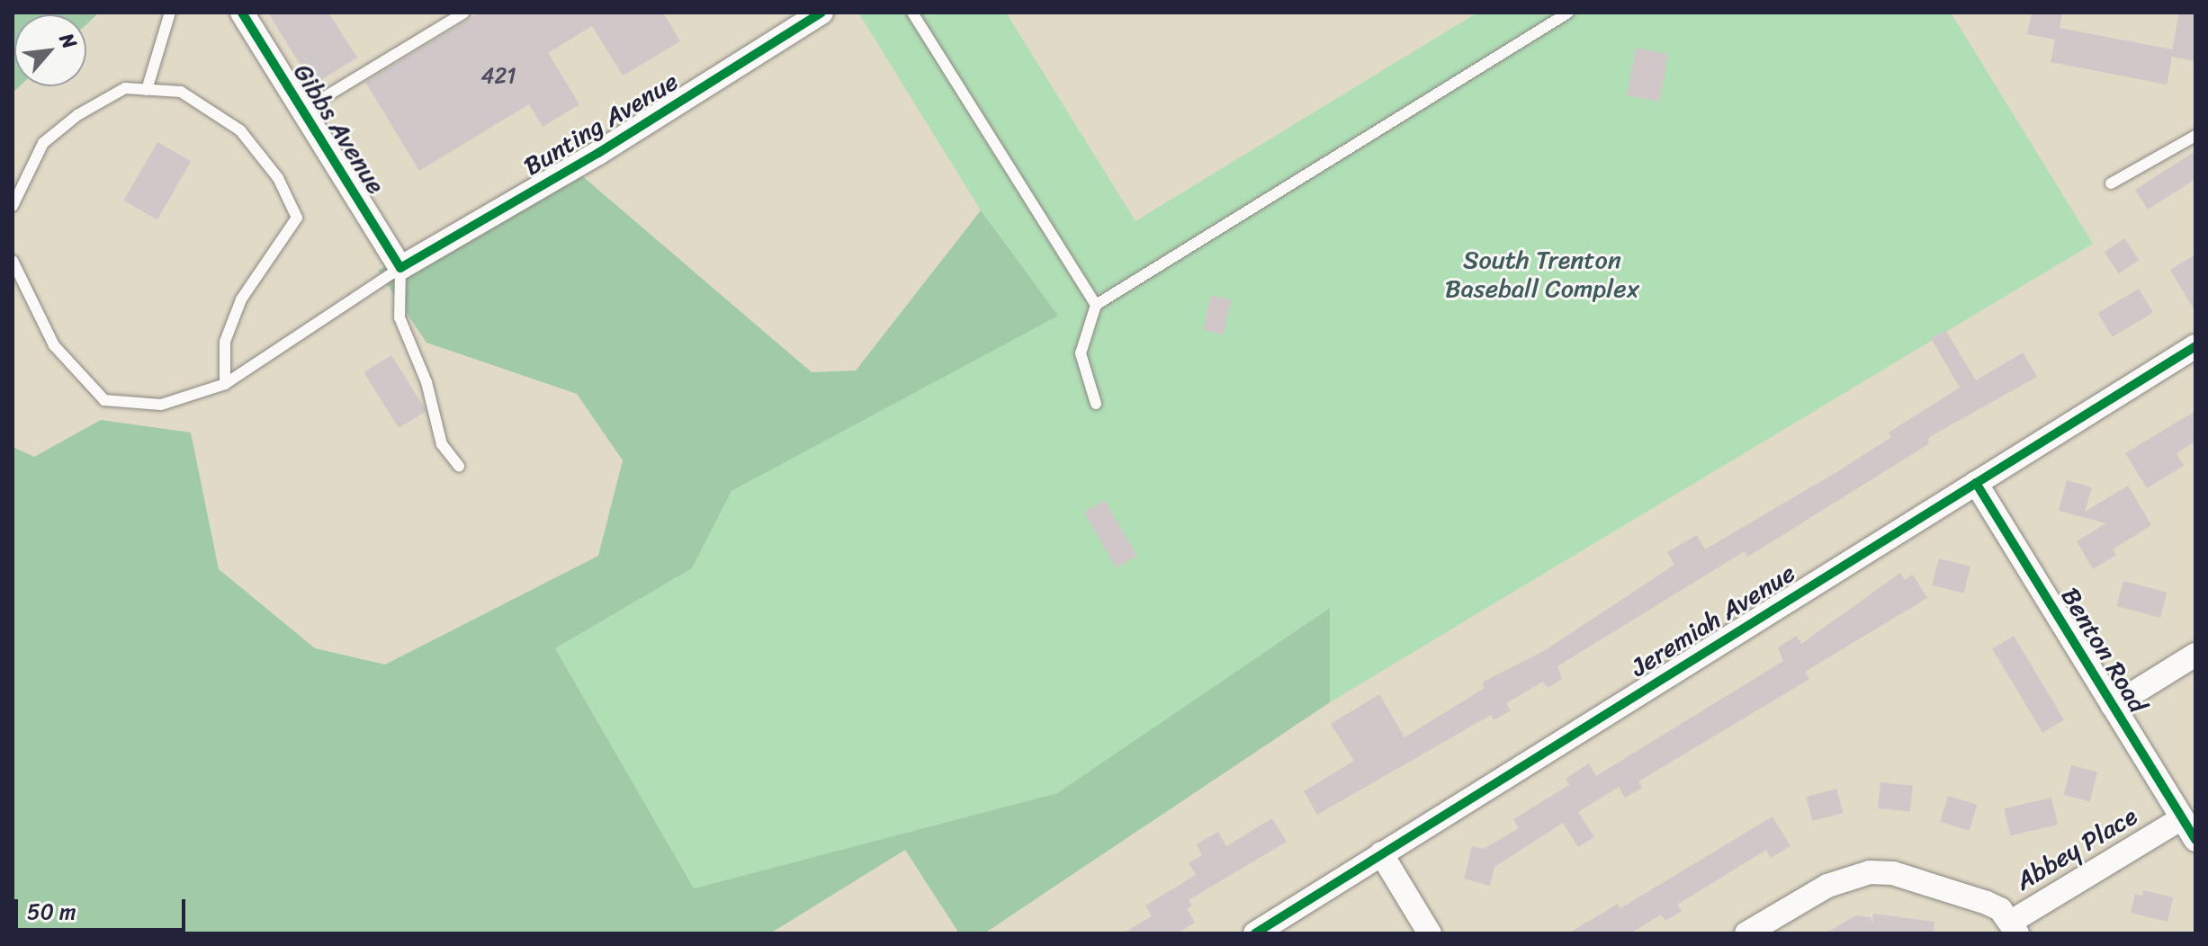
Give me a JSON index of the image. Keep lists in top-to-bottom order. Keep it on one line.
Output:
{"streets":{"street":["Bunting Avenue","Gibbs Avenue","Jeremiah Avenue","Benton Road","Abbey Place"]},"crossings":[["Bunting Avenue","Gibbs Avenue"],["Jeremiah Avenue","Benton Road"],["Benton Road","Abbey Place"]],"parks":["South Trenton Baseball Complex"],"house_numbers":["421"],"scale_bar":"50 m","north":"top right"}
